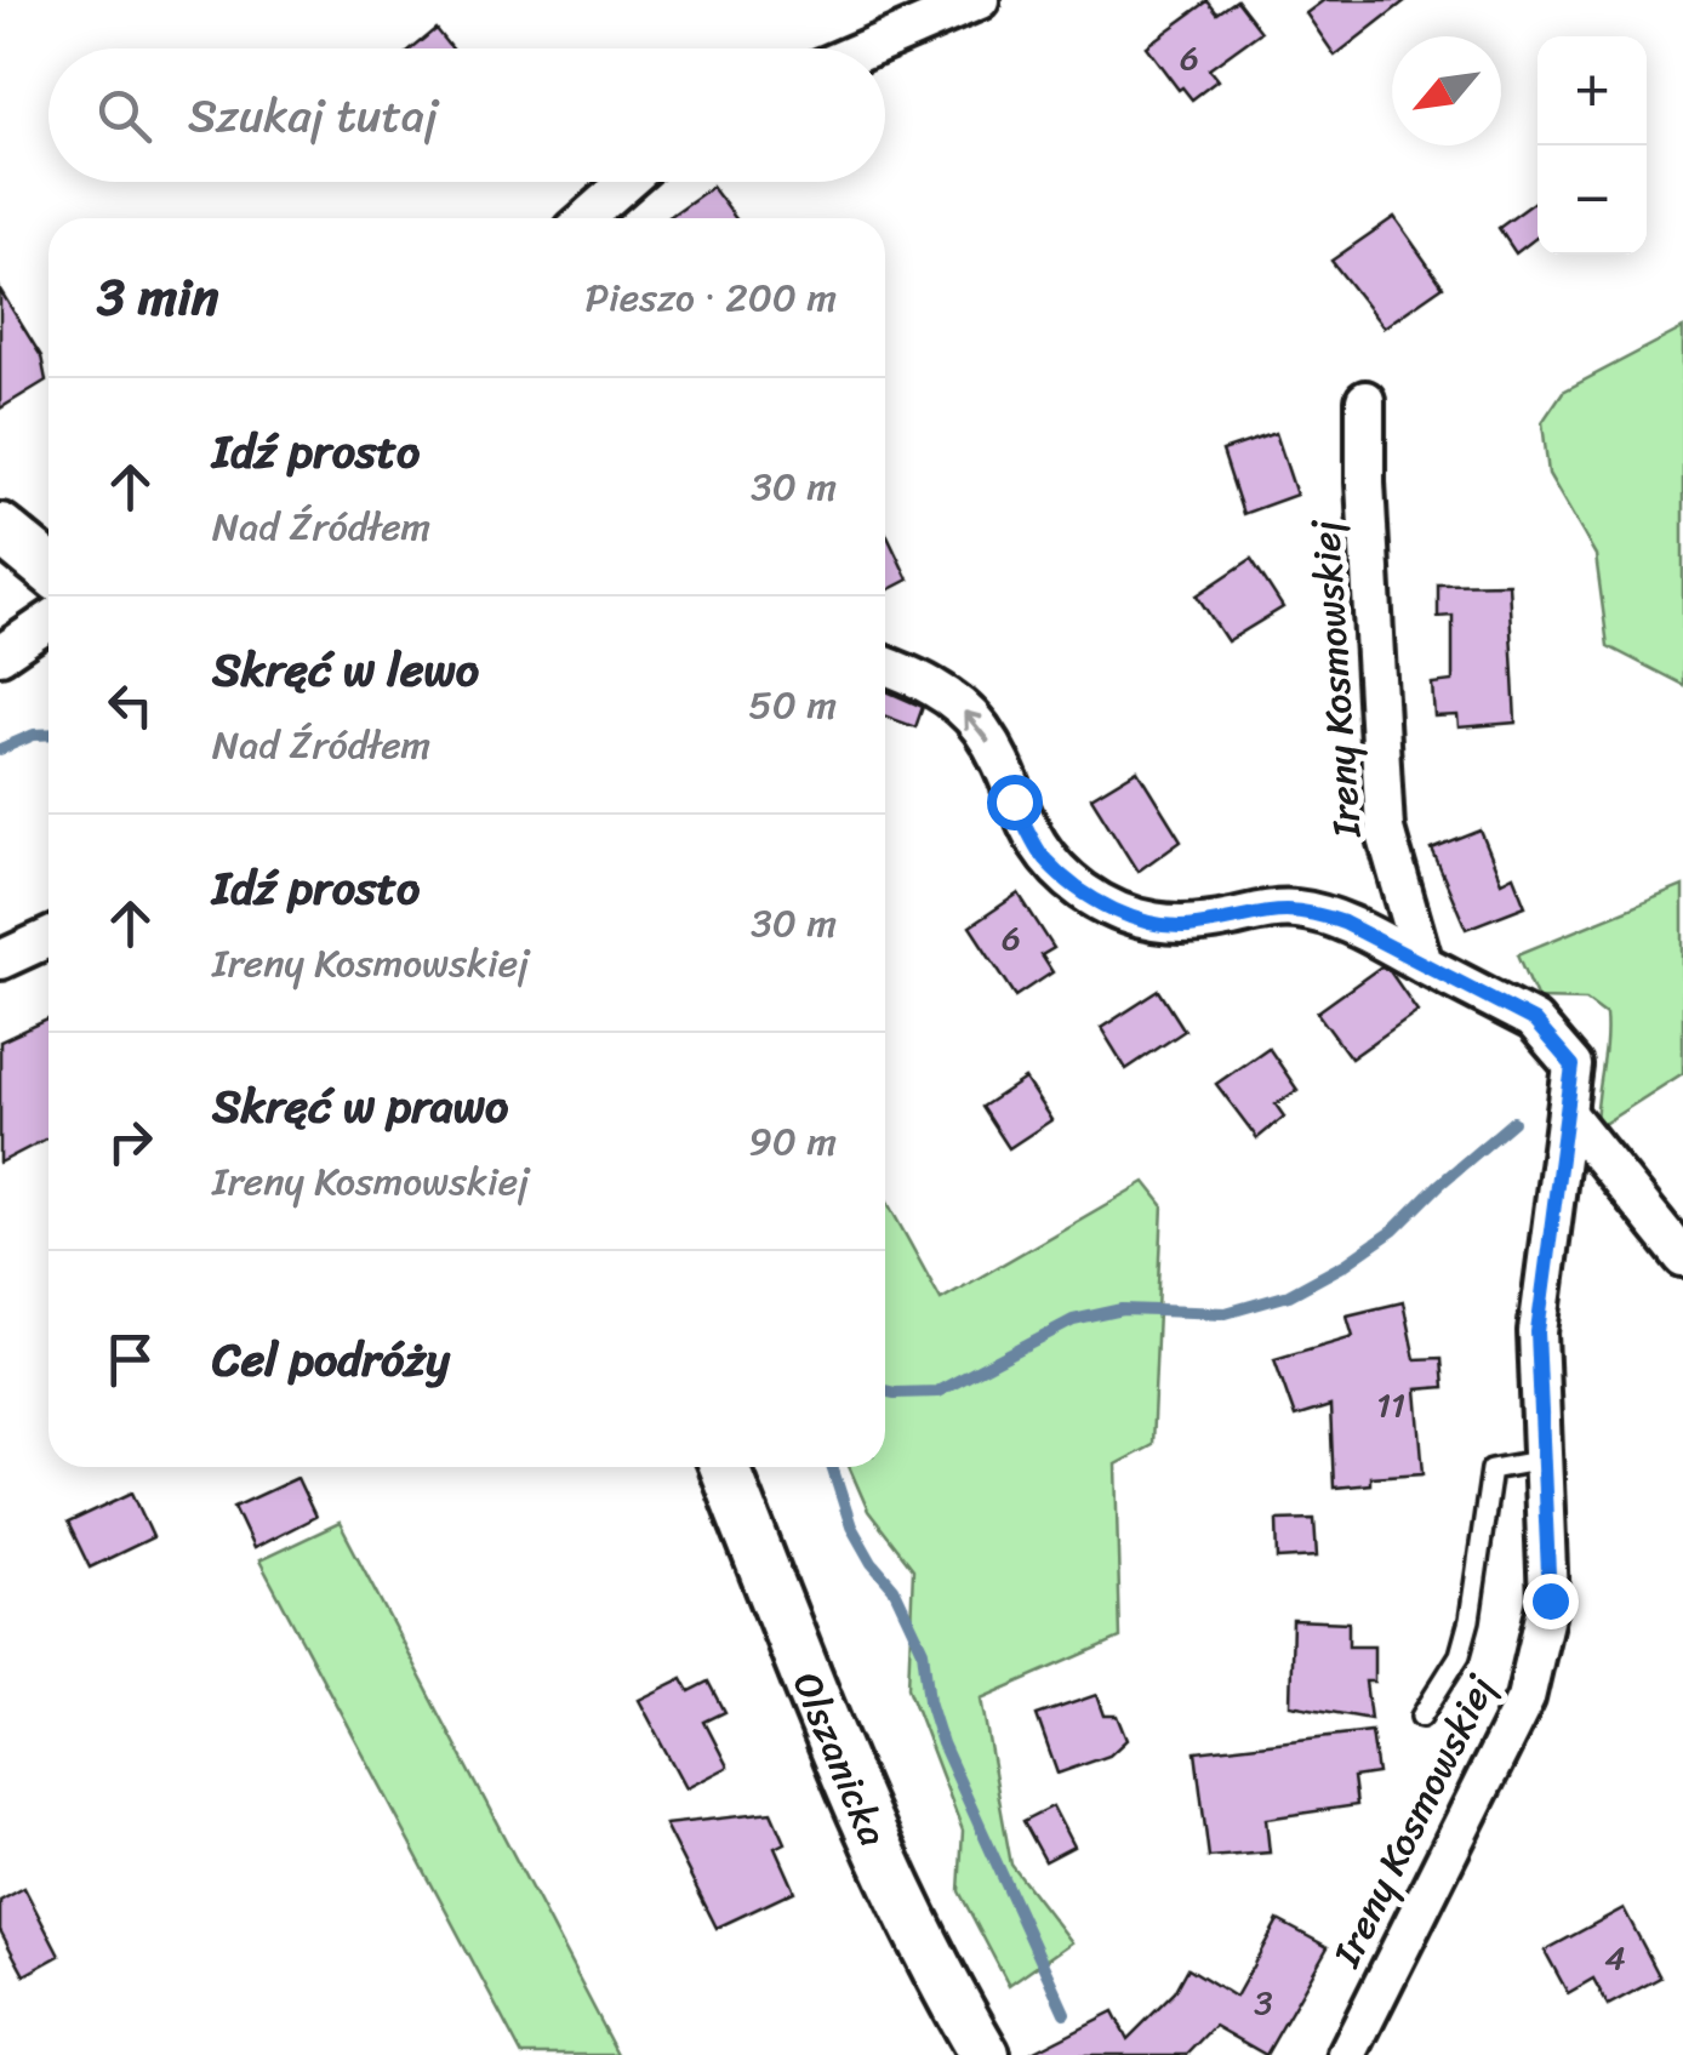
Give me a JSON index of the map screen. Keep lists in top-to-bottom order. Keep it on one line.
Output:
{"streets":{"street":["Ireny Kosmowskiej","Olszanicka"]},"house_numbers":["6","6","11","4","3"],"north":"bottom left","page":{"map_buttons":["+","−"],"search":"Szukaj tutaj","heading":["3 min","Pieszo · 200 m"],"list":[["Idź prosto","Nad Źródłem","30 m"],["Skręć w lewo","Nad Źródłem","50 m"],["Idź prosto","Ireny Kosmowskiej","30 m"],["Skręć w prawo","Ireny Kosmowskiej","90 m"],"Cel podróży"]}}
